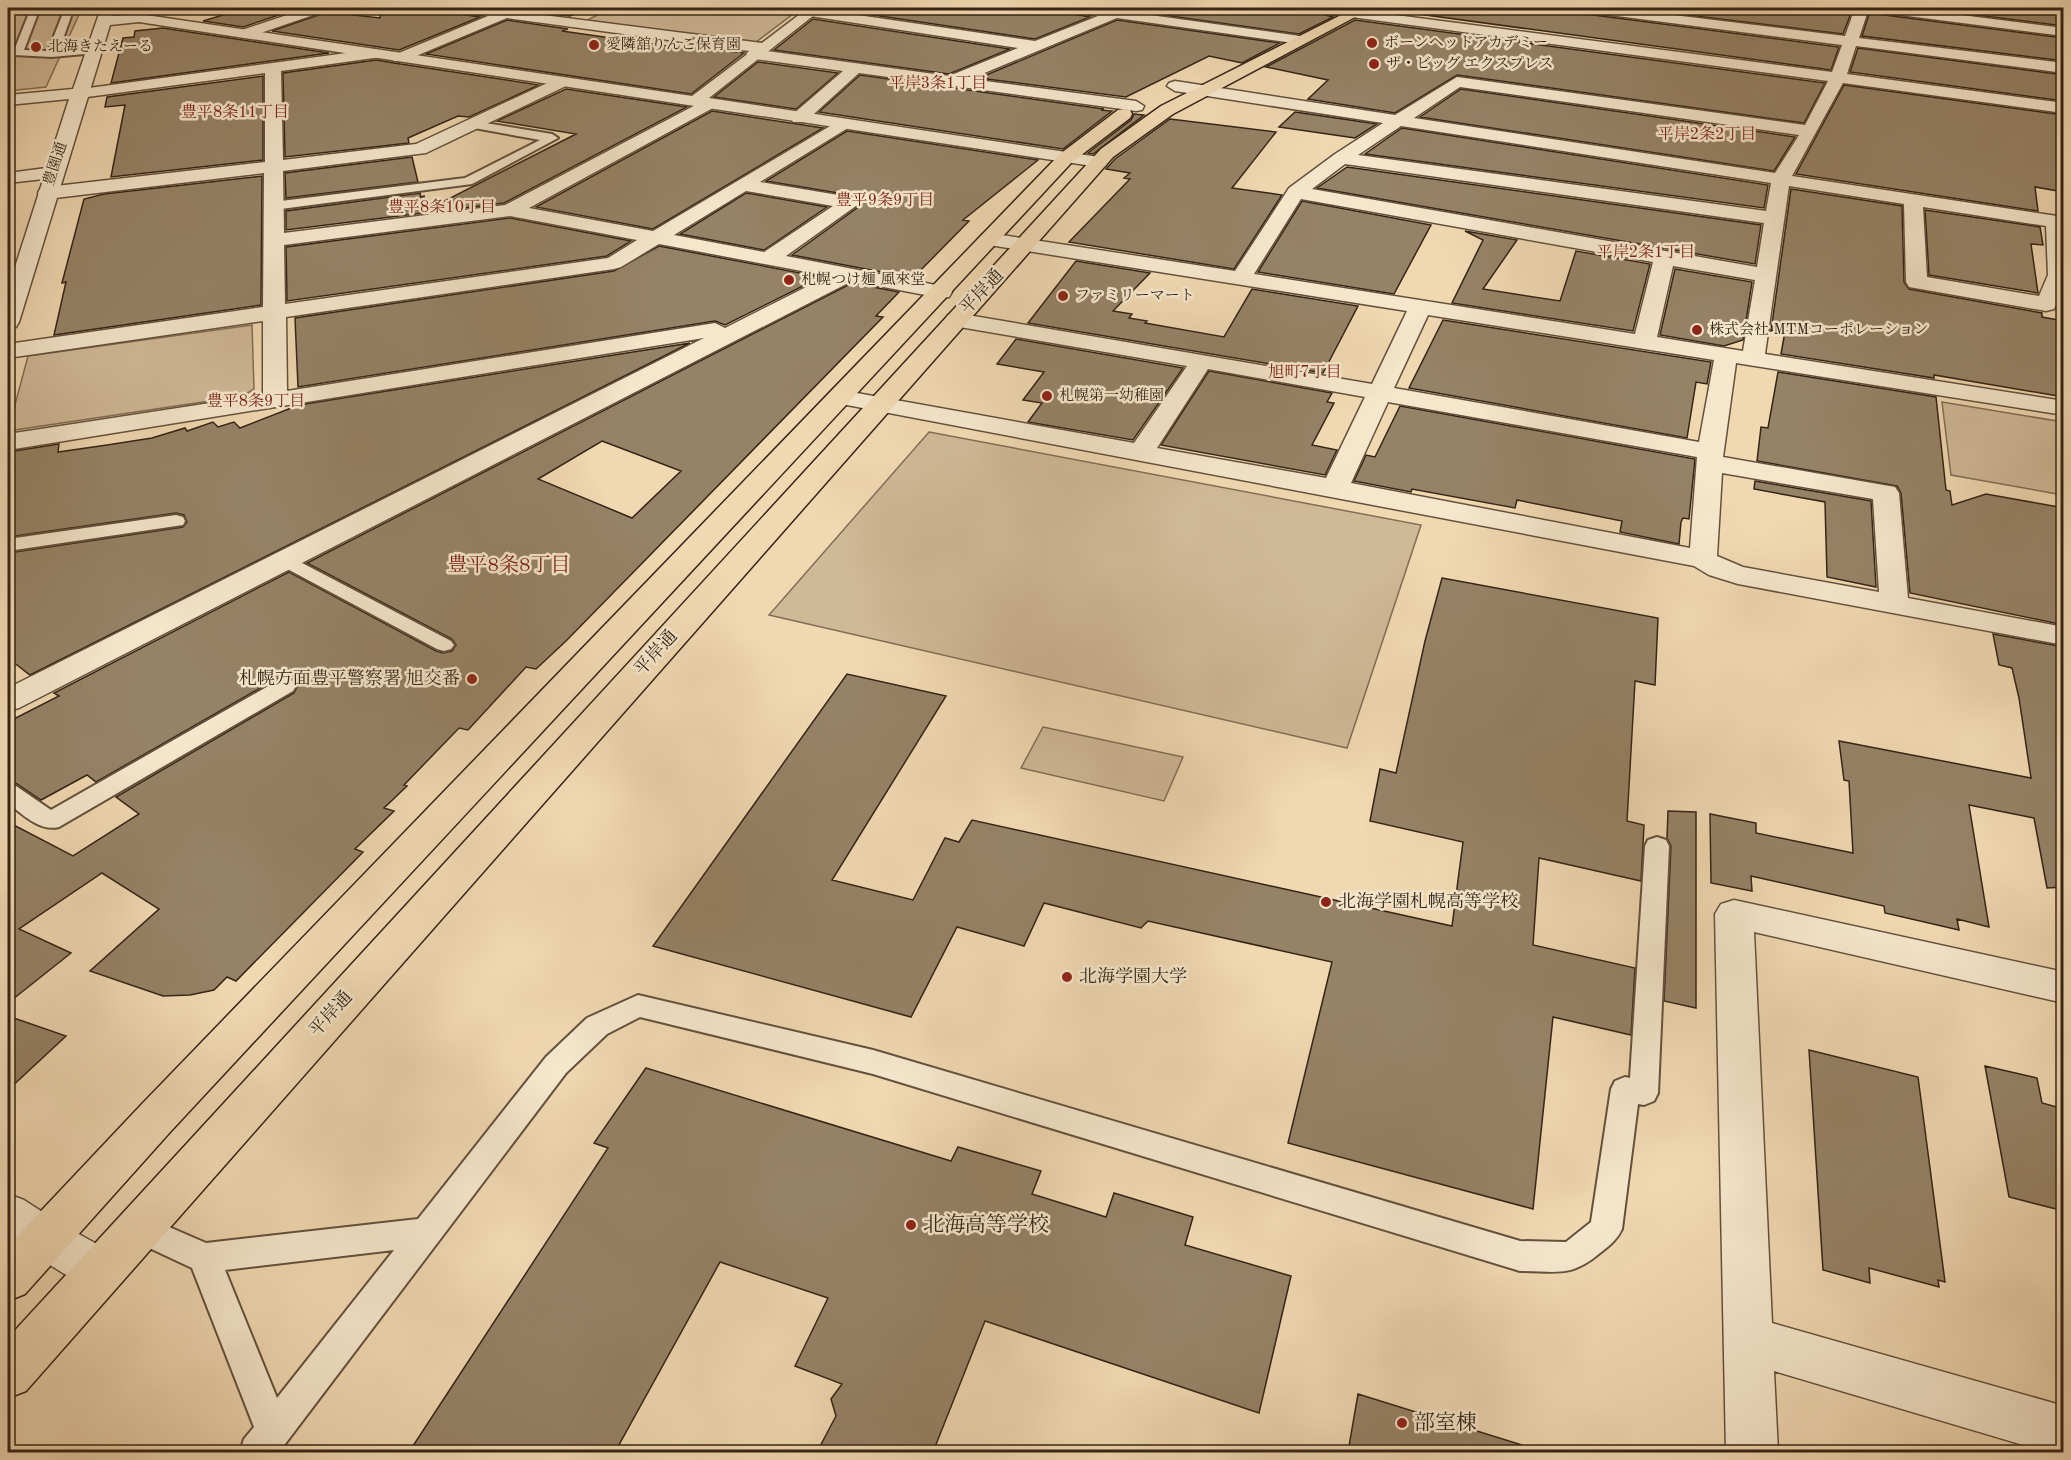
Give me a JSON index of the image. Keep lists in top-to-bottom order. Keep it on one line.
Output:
{"streets":{"highway":["平岸通"],"street":["豊園通"]},"districts":["平岸3条1丁目","豊平8条11丁目","平岸2条2丁目","豊平9条9丁目","豊平8条10丁目","平岸2条1丁目","旭町7丁目","豊平8条9丁目","豊平8条8丁目"],"places":["ボーンヘッドアカデミー","愛隣舘りんご保育園","北海きたえーる","ザ・ビッグ エクスプレス","札幌つけ麺 風來堂","ファミリーマート","株式会社 MTMコーポレーション","札幌第一幼稚園","札幌方面豊平警察署 旭交番","北海学園札幌高等学校","北海学園大学","北海高等学校","部室棟"]}
